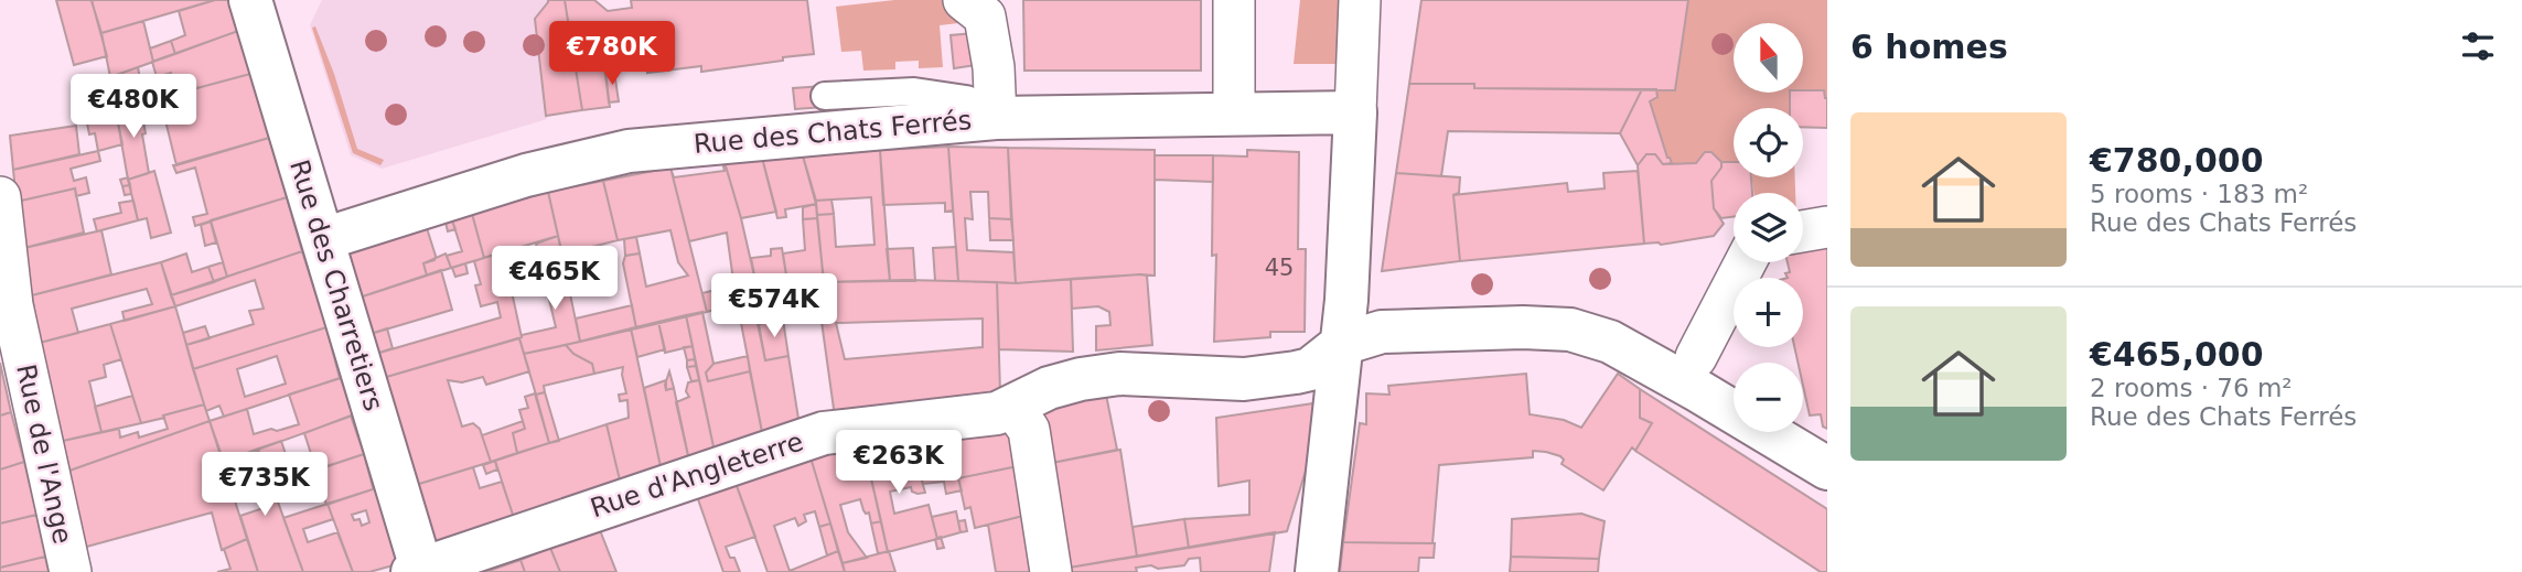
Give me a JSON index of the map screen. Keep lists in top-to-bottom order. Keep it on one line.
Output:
{"streets":{"street":["Rue des Chats Ferrés","Rue des Charretiers","Rue de l'Ange","Rue d'Angleterre"]},"crossings":[["Rue des Chats Ferrés","Rue des Charretiers"],["Rue des Charretiers","Rue d'Angleterre"]],"house_numbers":["45"],"north":"top","page":{"heading":"6 homes","price":["€780K","€480K","€465K","€574K","€263K","€735K"],"map_buttons":["+","−"],"list":[{"name":"€780,000","note":"5 rooms · 183 m² · Rue des Chats Ferrés"},{"name":"€465,000","note":"2 rooms · 76 m² · Rue des Chats Ferrés"}]}}
